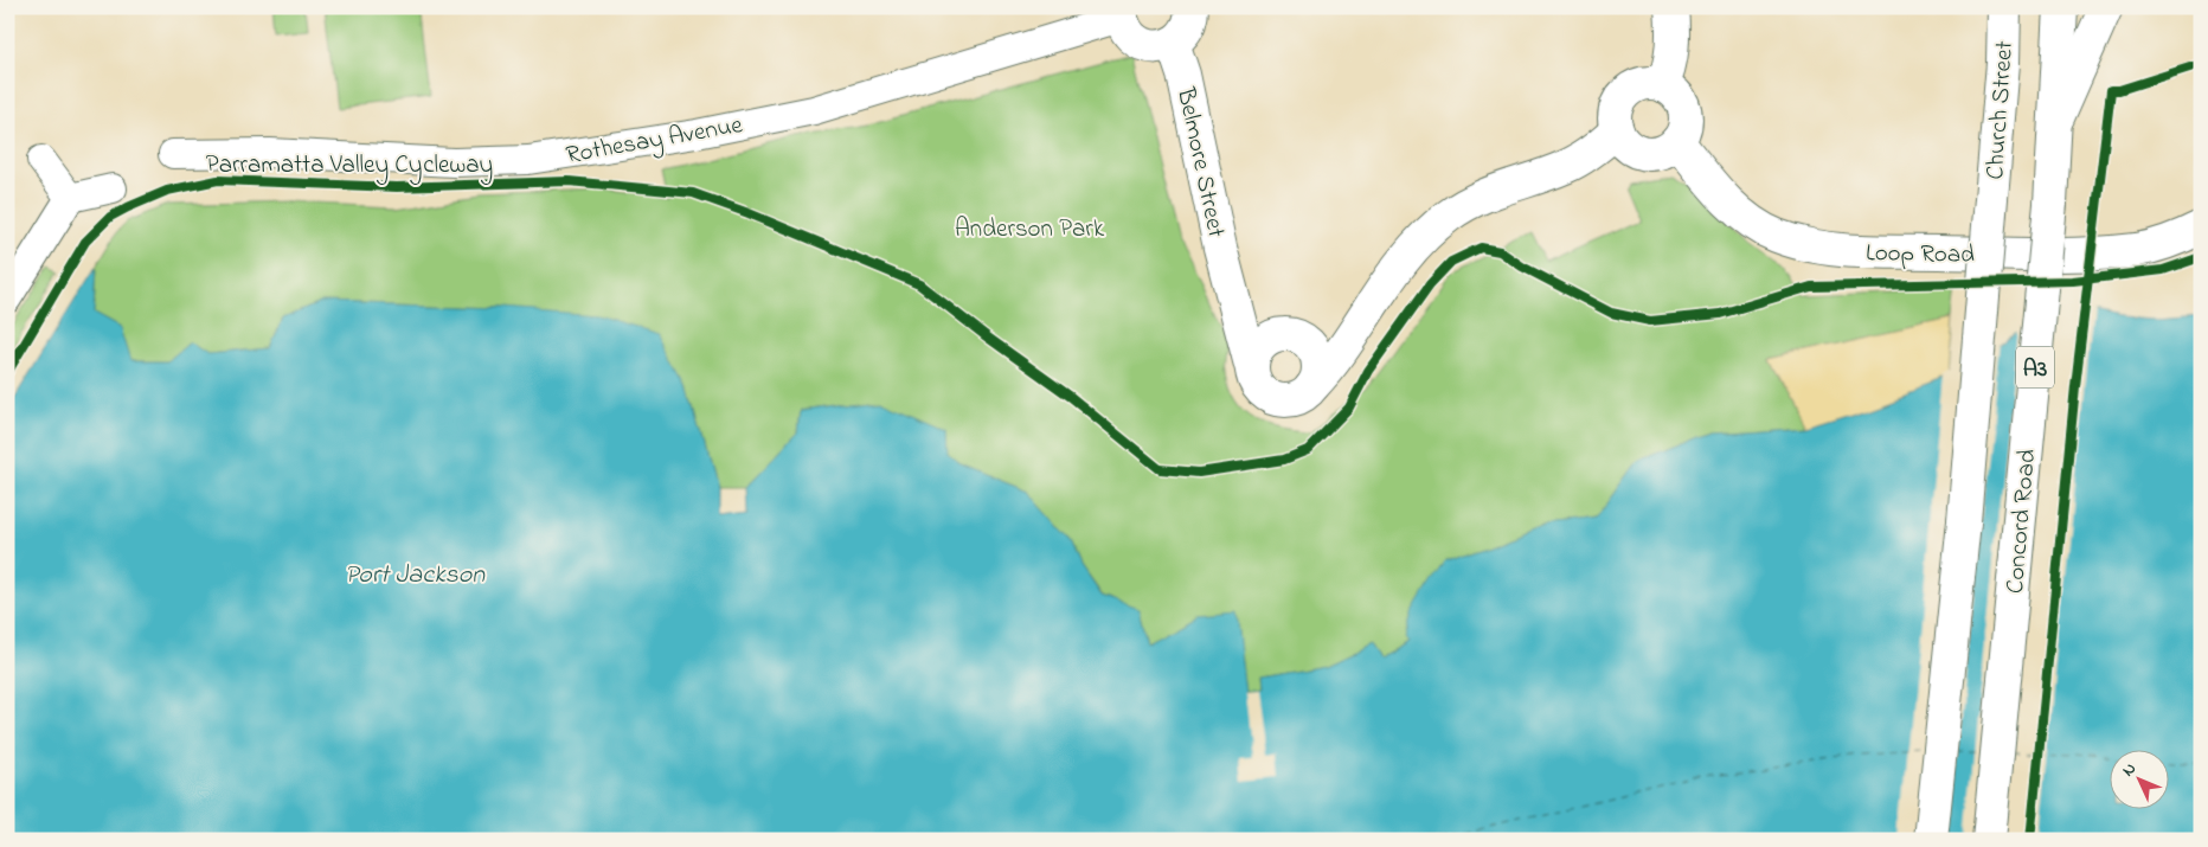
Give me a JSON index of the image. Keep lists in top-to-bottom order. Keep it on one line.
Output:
{"streets":{"main road":["Church Street","Belmore Street","Loop Road","A3","Concord Road"],"street":["Rothesay Avenue"],"cycle path":["Parramatta Valley Cycleway"]},"crossings":[["A3","Concord Road"]],"water":["Port Jackson"],"parks":["Anderson Park"],"north":"top left"}
